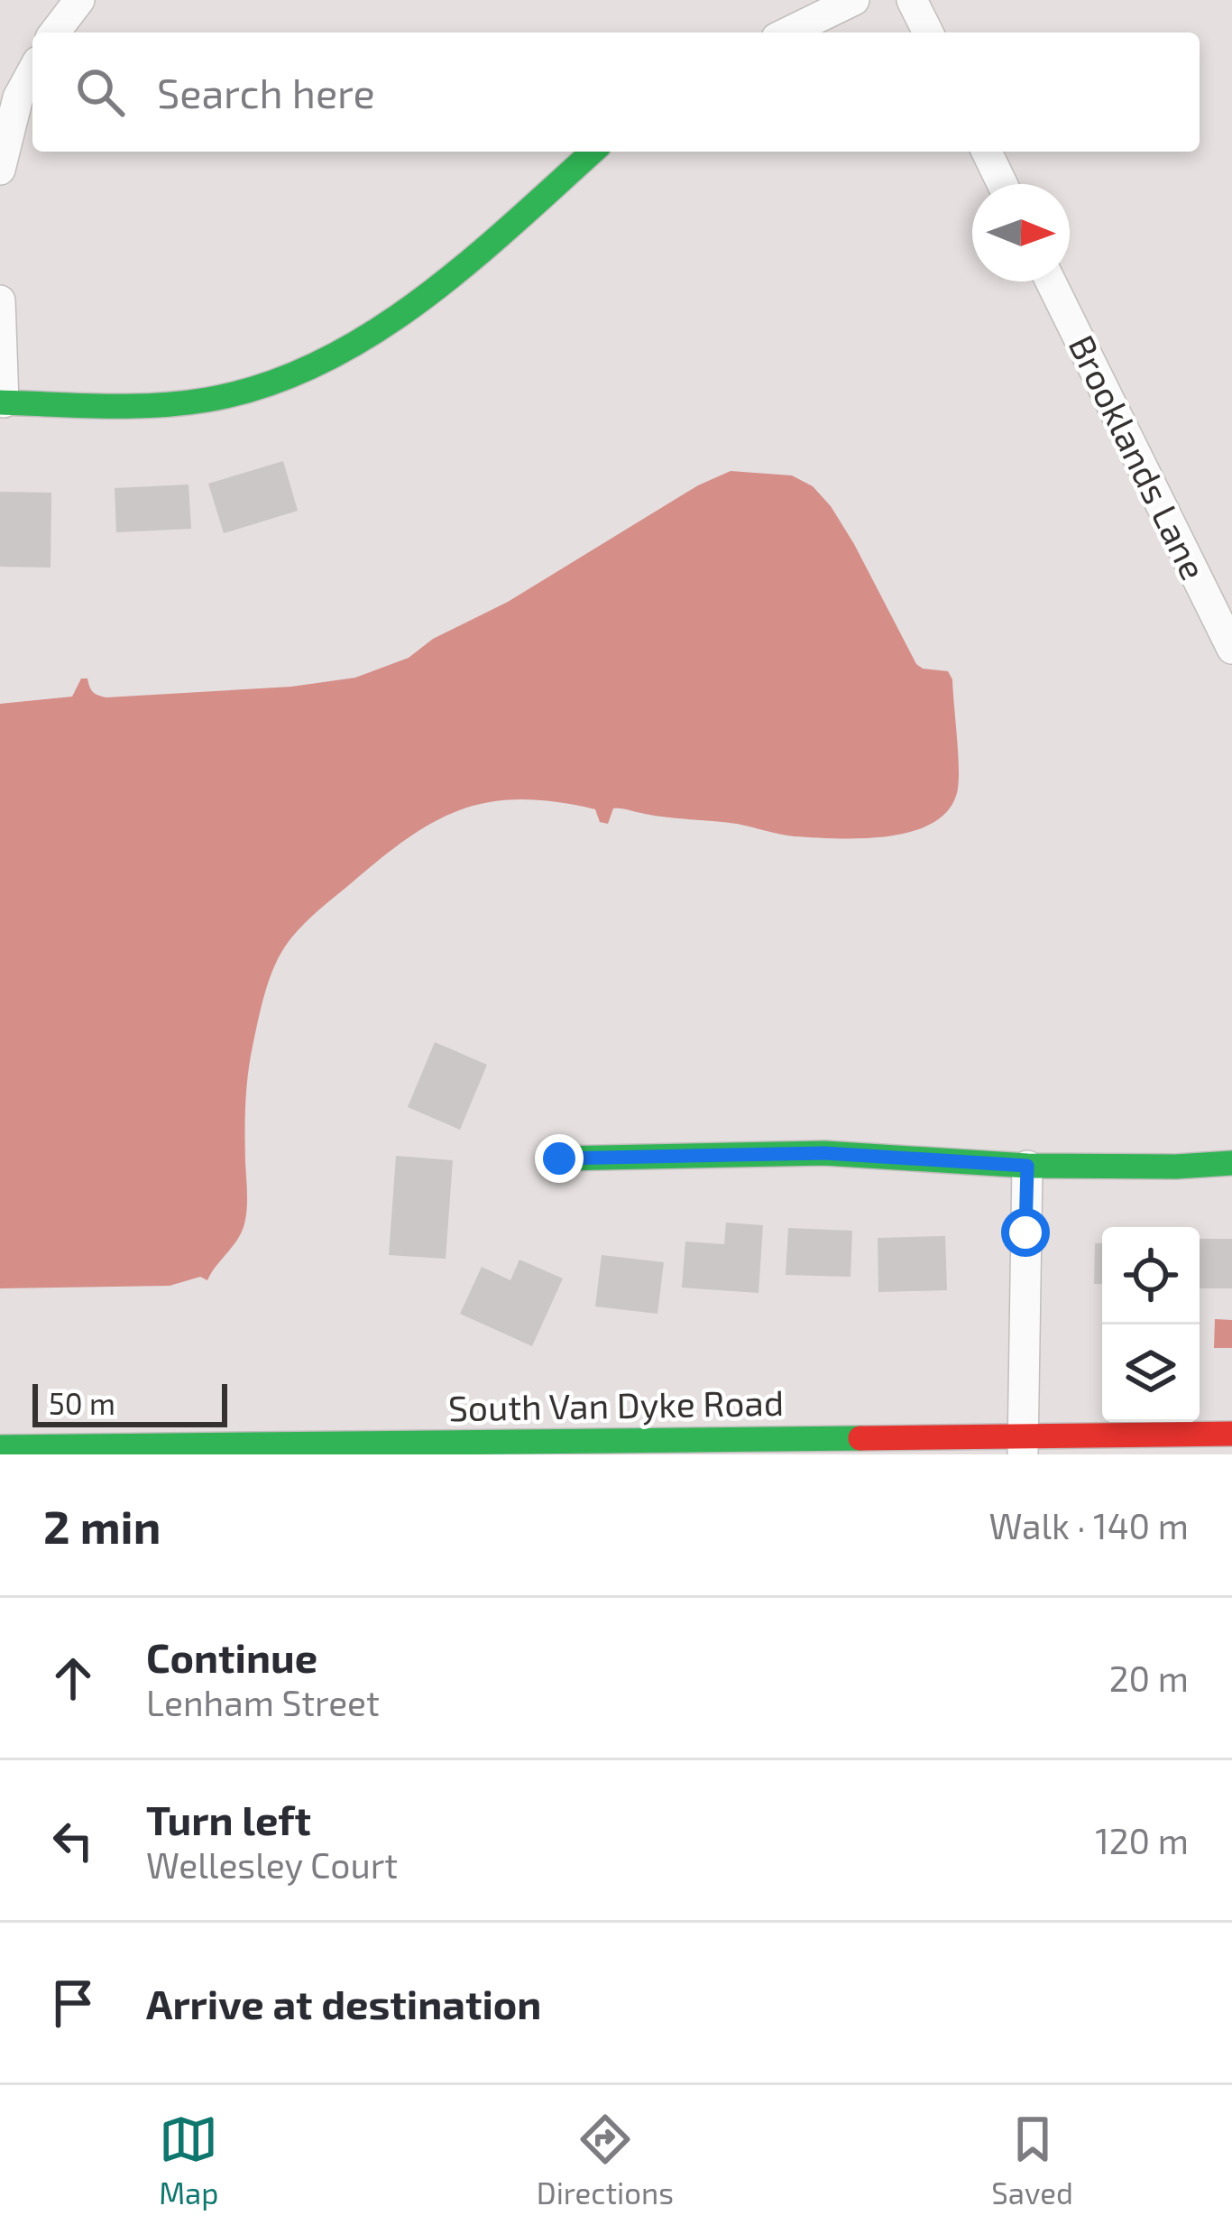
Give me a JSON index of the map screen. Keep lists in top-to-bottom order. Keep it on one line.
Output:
{"streets":{"street":["Brooklands Lane","South Van Dyke Road"]},"scale_bar":"50 m","north":"right","page":{"search":"Search here","scale":"50 m","heading":["2 min","Walk · 140 m"],"list":[["Continue","Lenham Street","20 m"],["Turn left","Wellesley Court","120 m"],"Arrive at destination"],"nav":["Map","Directions","Saved"]}}
